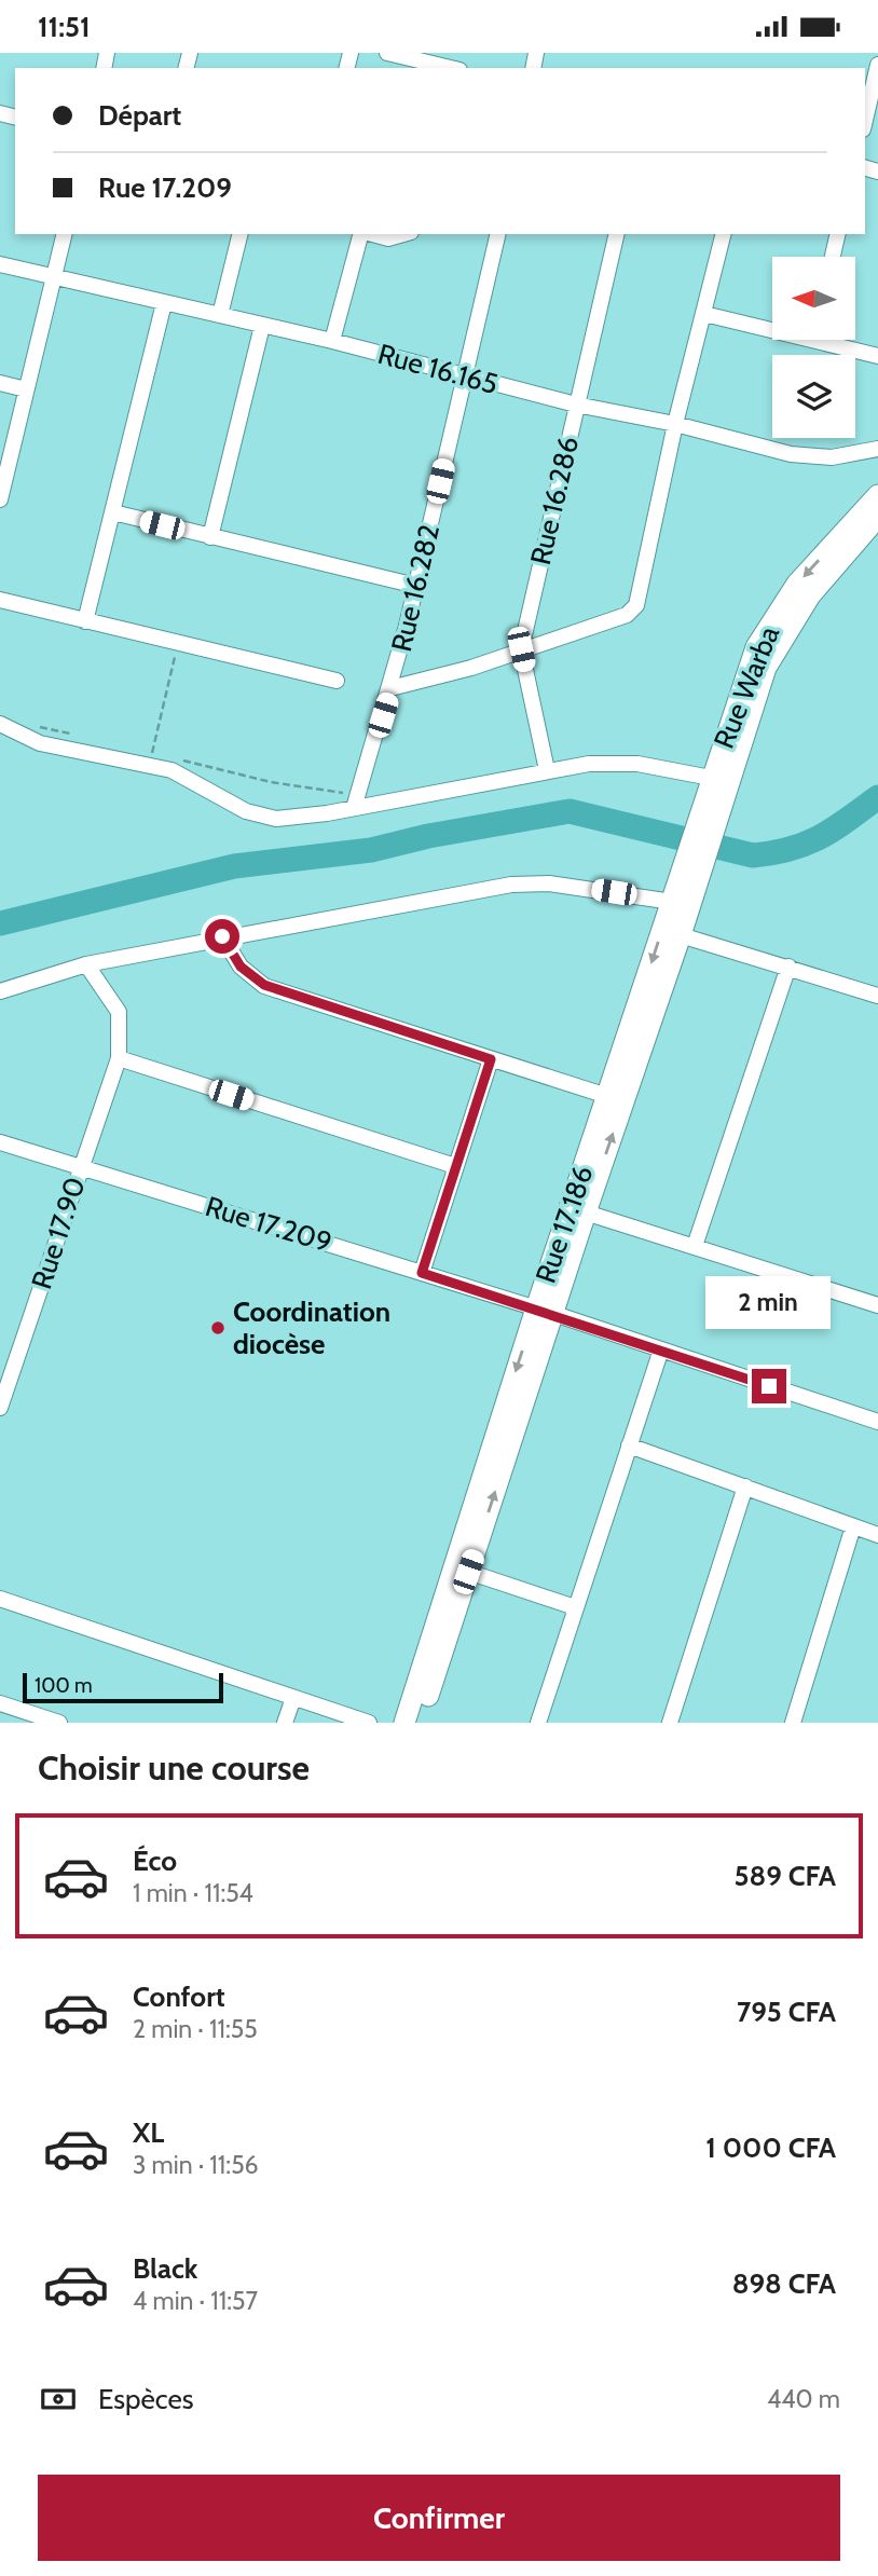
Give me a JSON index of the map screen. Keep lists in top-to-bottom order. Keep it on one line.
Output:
{"streets":{"main road":["Rue Warba","Rue 17.186"],"street":["Rue 16.165","Rue 16.286","Rue 16.282","Rue 17.209","Rue 17.90"]},"crossings":[["Rue 16.165","Rue 16.286"],["Rue 16.165","Rue 16.282"],["Rue 17.209","Rue 17.186"],["Rue 17.209","Rue 17.90"]],"places":["Coordination diocèse"],"scale_bar":"100 m","north":"left","page":{"status":"11:51","banner":["Départ","Rue 17.209"],"bubble":"2 min","scale":"100 m","heading":"Choisir une course","list":[{"name":"Éco","note":"1 min · 11:54","value":"589 CFA"},{"name":"Confort","note":"2 min · 11:55","value":"795 CFA"},{"name":"XL","note":"3 min · 11:56","value":"1 000 CFA"},{"name":"Black","note":"4 min · 11:57","value":"898 CFA"}],"pay":["Espèces","440 m"],"buttons":"Confirmer"}}
